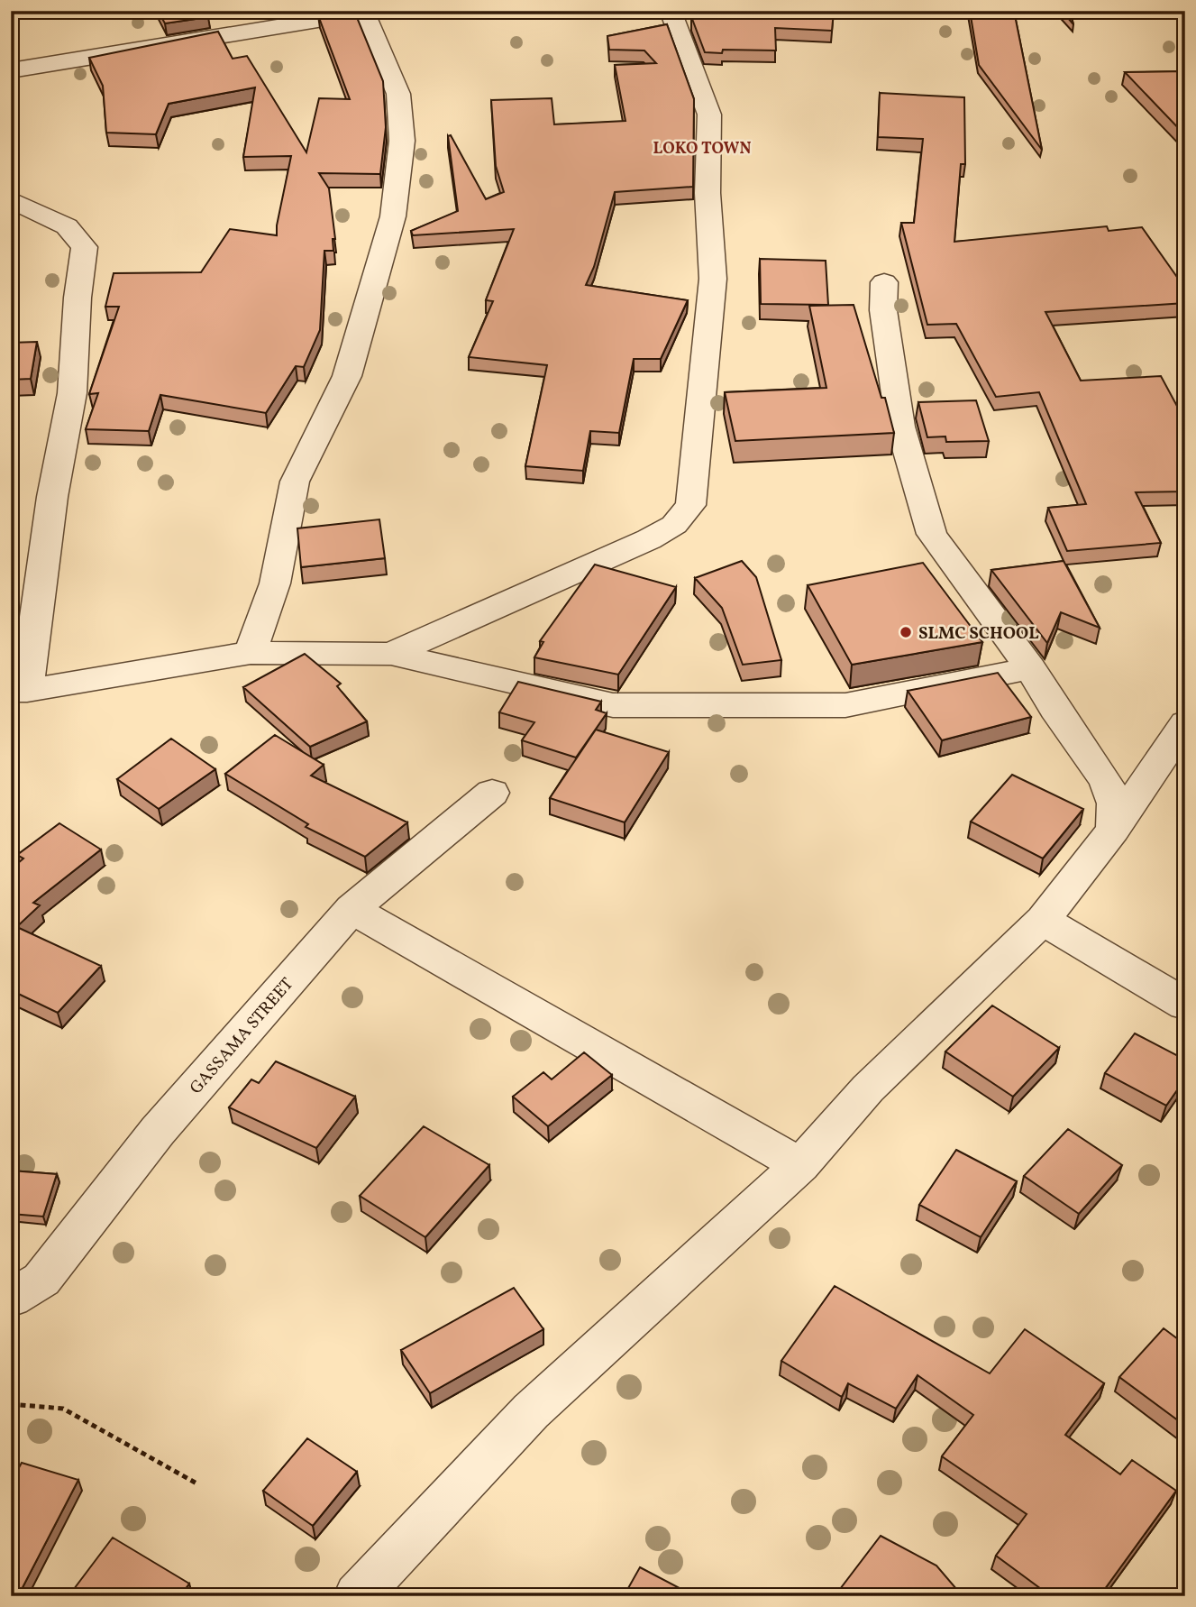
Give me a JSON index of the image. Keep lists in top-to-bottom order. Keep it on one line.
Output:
{"streets":{"street":["GASSAMA STREET"]},"districts":["LOKO TOWN"],"places":["SLMC SCHOOL"]}
